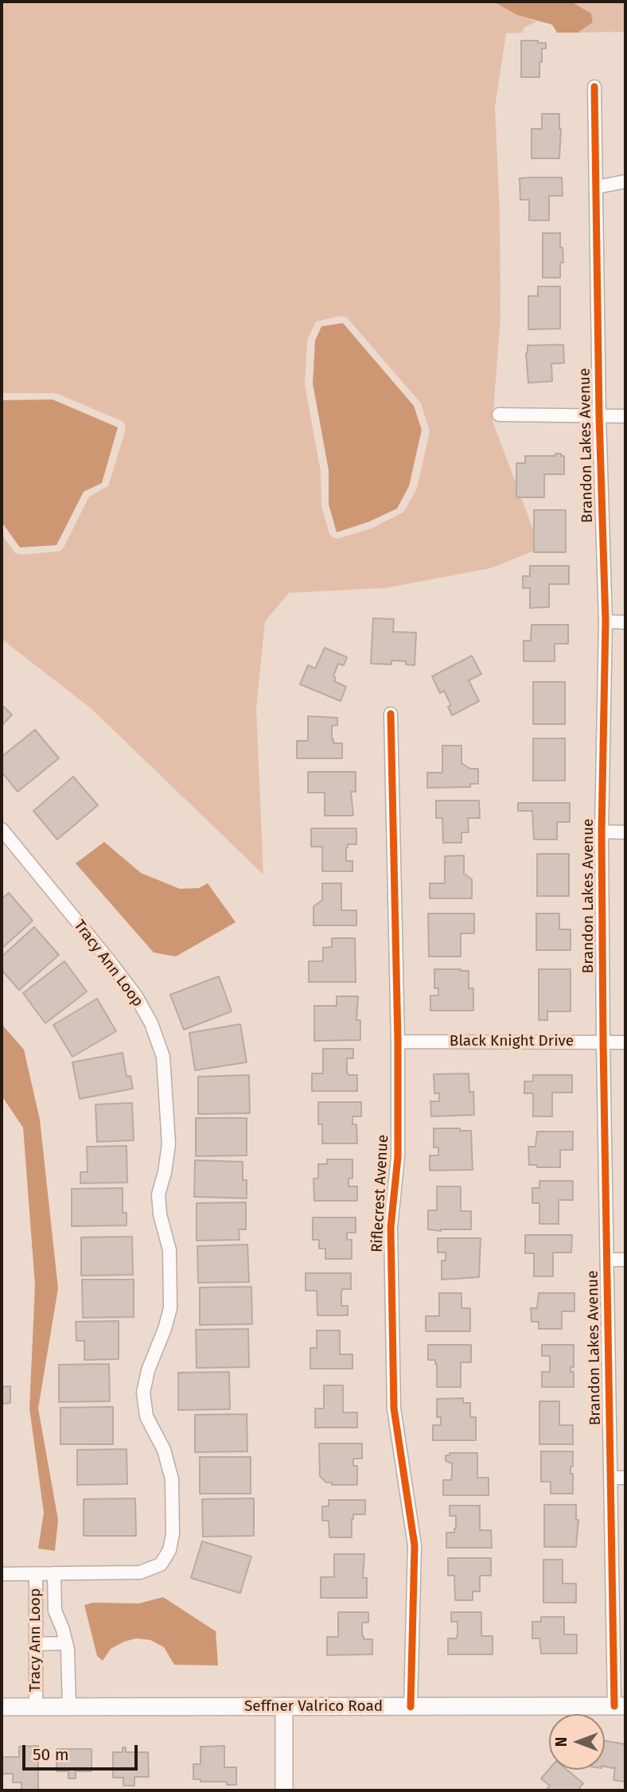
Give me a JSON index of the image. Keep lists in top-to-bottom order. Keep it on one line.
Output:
{"streets":{"street":["Brandon Lakes Avenue","Tracy Ann Loop","Black Knight Drive","Riflecrest Avenue","Seffner Valrico Road"]},"crossings":[["Brandon Lakes Avenue","Black Knight Drive"],["Brandon Lakes Avenue","Seffner Valrico Road"],["Tracy Ann Loop","Seffner Valrico Road"],["Black Knight Drive","Riflecrest Avenue"],["Riflecrest Avenue","Seffner Valrico Road"]],"scale_bar":"50 m","north":"left"}
